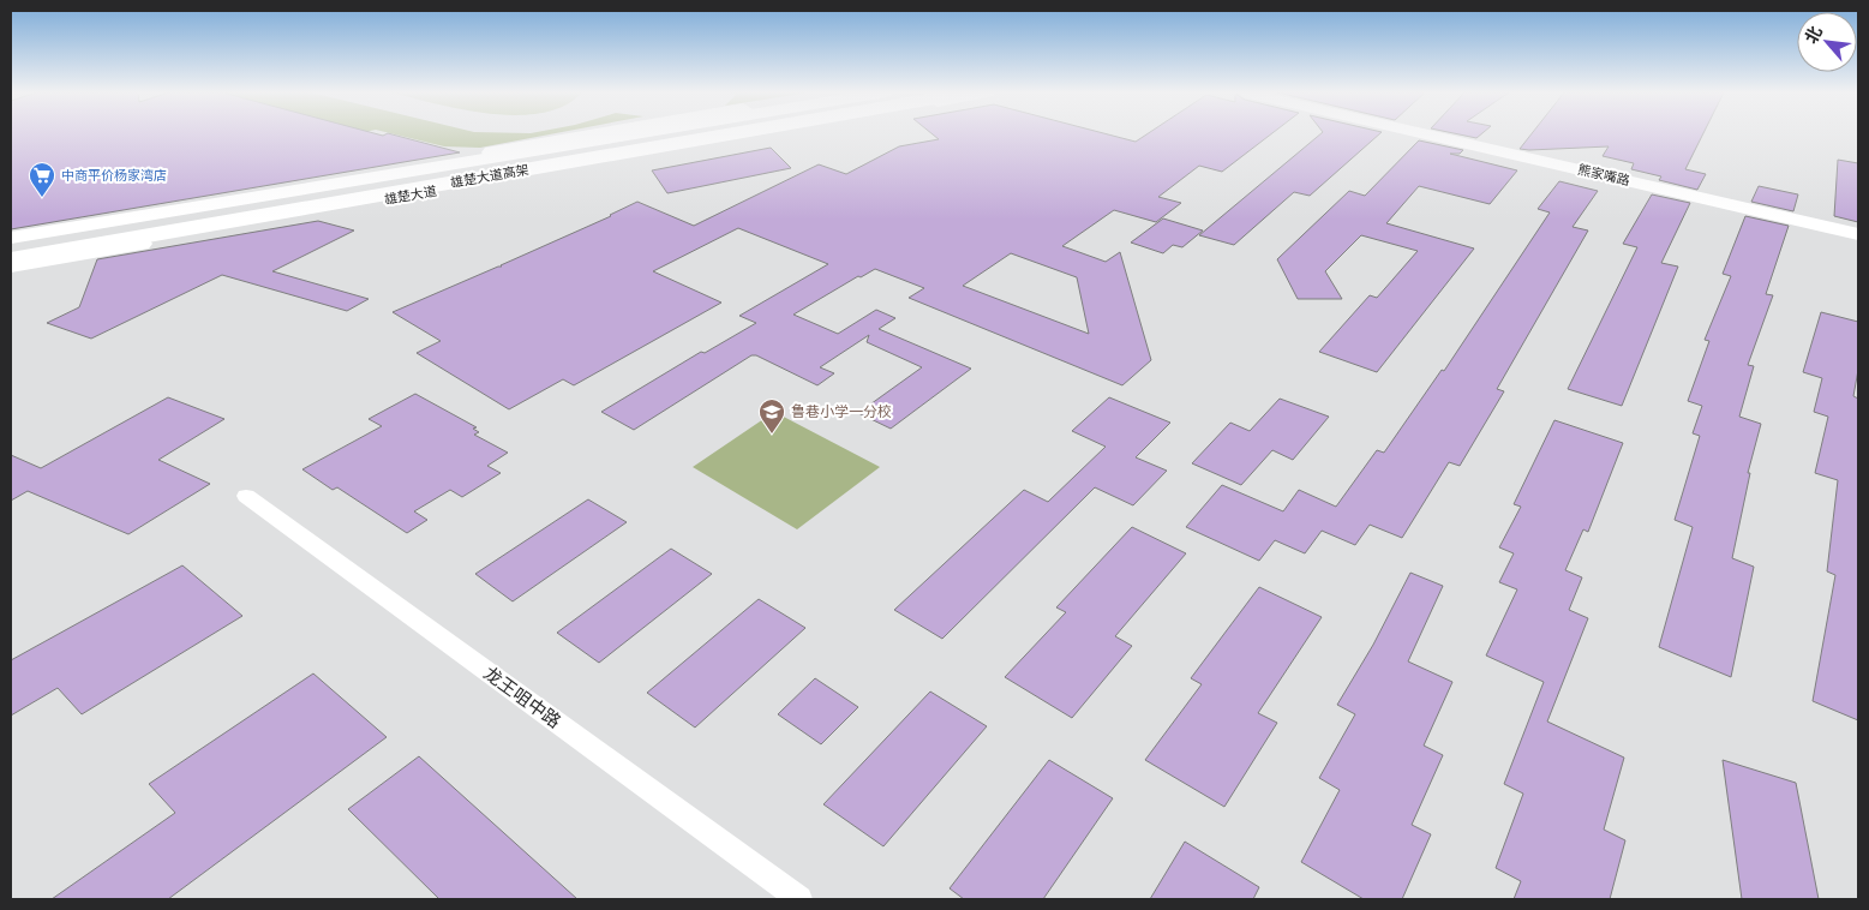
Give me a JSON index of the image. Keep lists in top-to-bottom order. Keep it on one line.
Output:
{"streets":{"highway":["雄楚大道高架"],"main road":["雄楚大道"],"street":["熊家嘴路","龙王咀中路"]},"places":{"supermarket":["中商平价杨家湾店"],"school or university":["鲁巷小学一分校"]},"north":"top left"}
